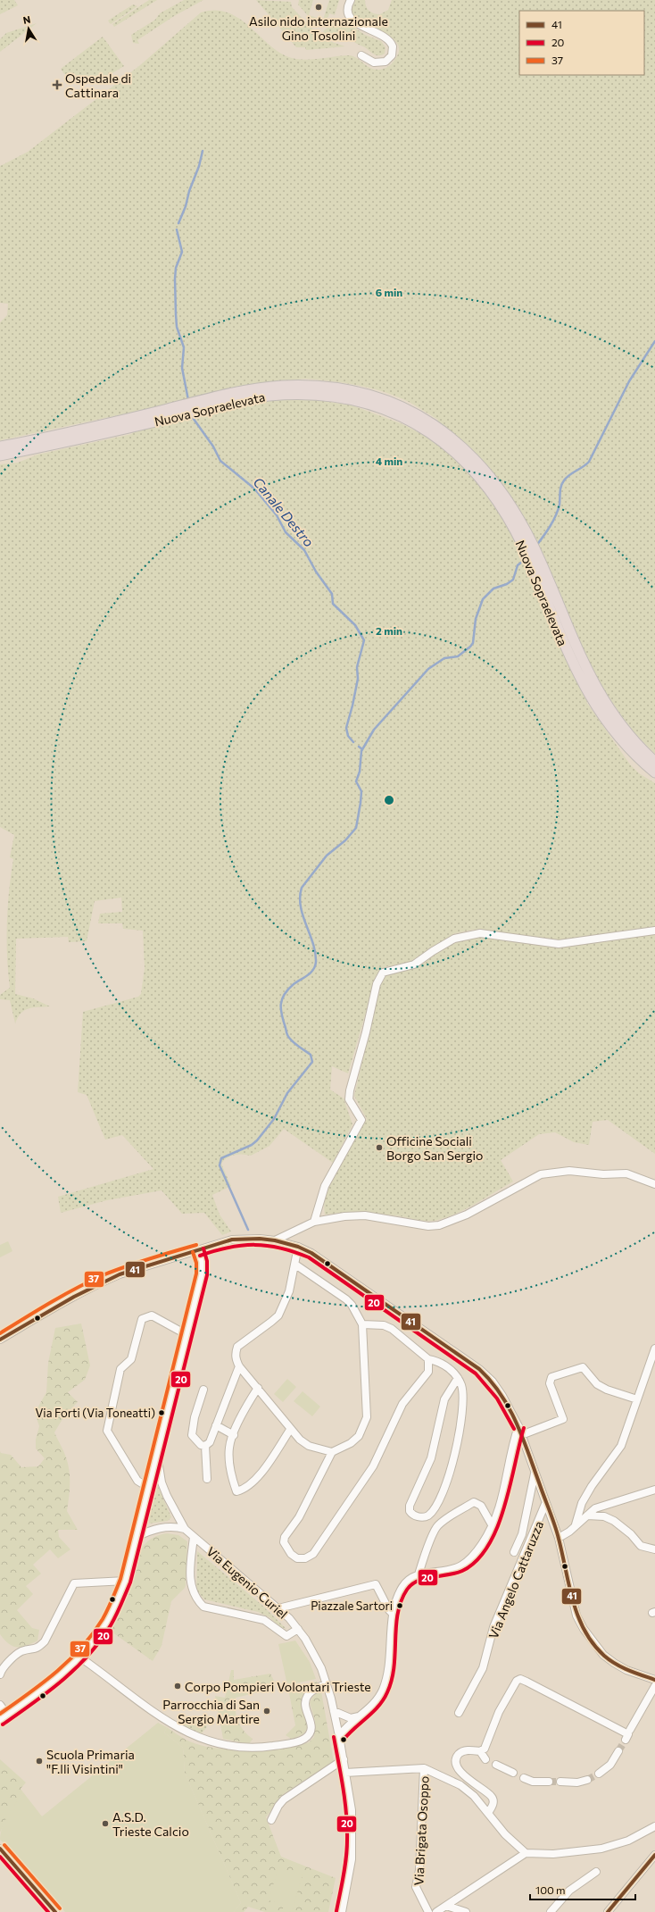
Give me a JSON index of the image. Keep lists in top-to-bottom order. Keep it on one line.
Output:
{"streets":{"highway":["Nuova Sopraelevata"],"street":["Via Angelo Cattaruzza","Via Eugenio Curiel","Via Brigata Osoppo"]},"water":["Canale Destro"],"places":{"other":["Asilo nido internazionale Gino Tosolini","Officine Sociali Borgo San Sergio","Via Forti (Via Toneatti)","Piazzale Sartori","Corpo Pompieri Volontari Trieste","Parrocchia di San Sergio Martire","Scuola Primaria \"F.lli Visintini\"","A.S.D. Trieste Calcio"],"health":["Ospedale di Cattinara"]},"lines":["transit line 41","transit line 20","transit line 37"],"legend":["41","20","37"],"scale_bar":"100 m","north":"top","rings":["6 min","4 min","2 min"]}
